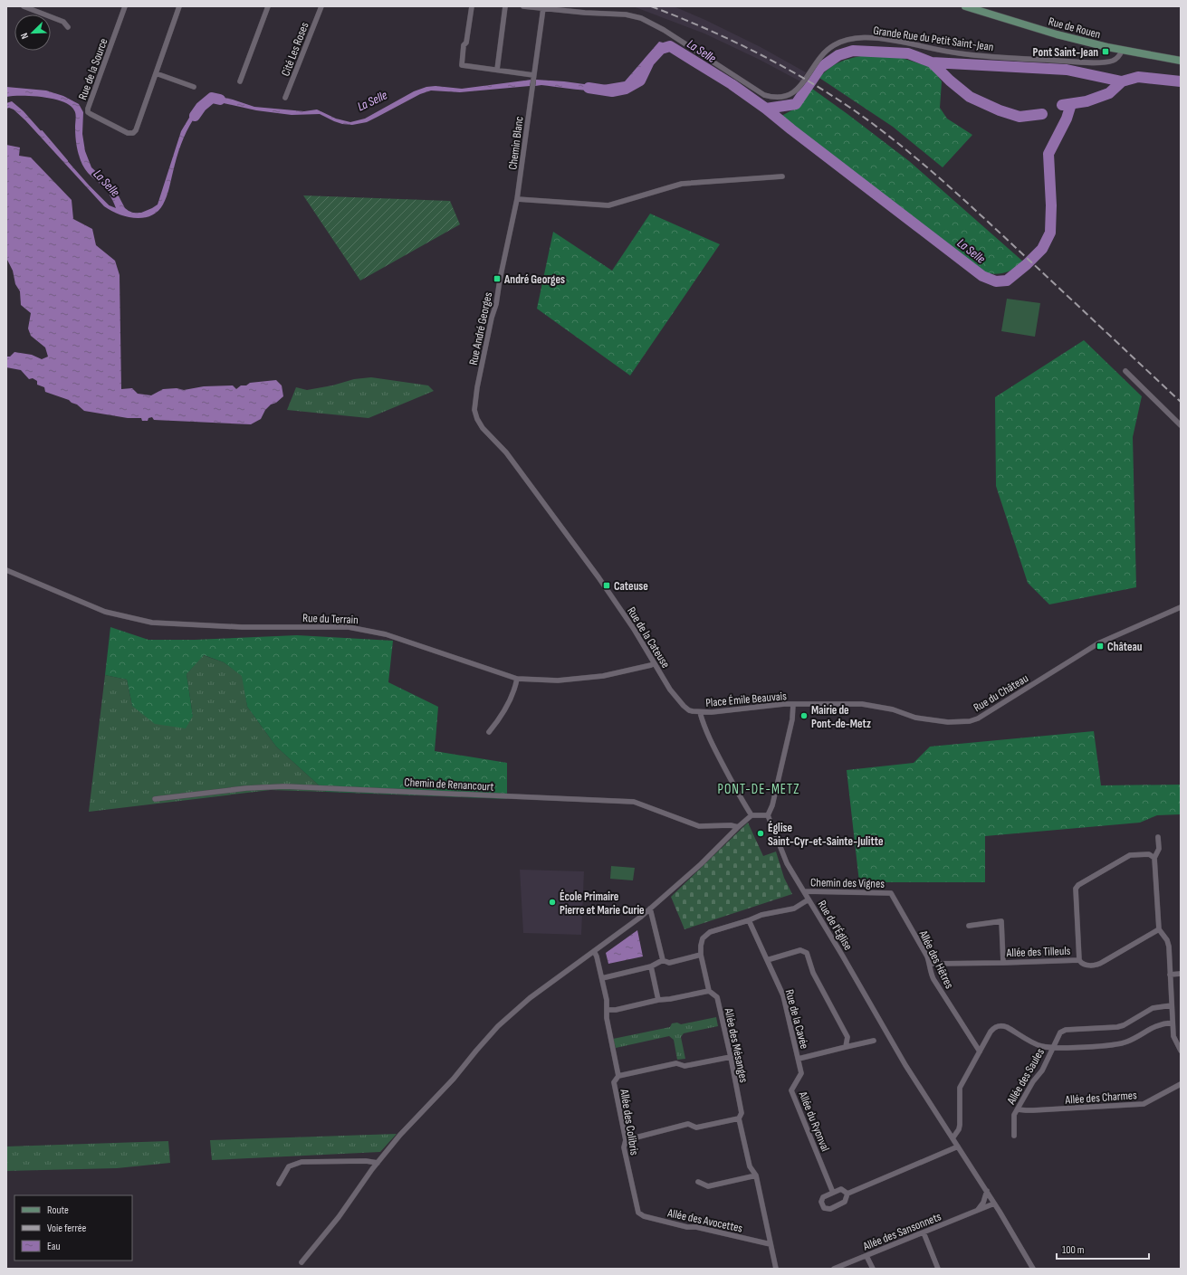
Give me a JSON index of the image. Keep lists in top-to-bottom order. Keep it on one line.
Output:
{"streets":{"main road":["Rue de Rouen"],"street":["Grande Rue du Petit Saint-Jean","Cité Les Roses","Rue de la Source","Chemin Blanc","Rue André Georges","Rue du Terrain","Rue de la Cateuse","Rue du Château","Place Émile Beauvais","Chemin de Renancourt","Chemin des Vignes","Rue de l'Église","Allée des Tilleuls","Allée des Hêtres","Rue de la Cavée","Allée des Mésanges","Allée des Saules","Allée des Charmes","Allée du Ryonval","Allée des Colibris","Allée des Avocettes","Allée des Sansonnets"]},"crossings":[["Rue de Rouen","Grande Rue du Petit Saint-Jean"],["Grande Rue du Petit Saint-Jean","Chemin Blanc"],["Chemin Blanc","Rue André Georges"],["Rue André Georges","Rue de la Cateuse"],["Rue du Terrain","Rue de la Cateuse"],["Rue de la Cateuse","Place Émile Beauvais"],["Rue du Château","Place Émile Beauvais"],["Chemin des Vignes","Rue de l'Église"],["Chemin des Vignes","Allée des Hêtres"],["Rue de l'Église","Allée des Mésanges"],["Rue de l'Église","Allée des Sansonnets"],["Allée des Tilleuls","Allée des Hêtres"],["Rue de la Cavée","Allée des Mésanges"],["Rue de la Cavée","Allée du Ryonval"],["Allée des Mésanges","Allée des Avocettes"],["Allée des Saules","Allée des Charmes"],["Allée des Colibris","Allée des Avocettes"]],"districts":["PONT-DE-METZ"],"water":["La Selle"],"places":{"transit":["Pont Saint-Jean","André Georges","Cateuse","Château"],"other":["Mairie de Pont-de-Metz","Église Saint-Cyr-et-Sainte-Julitte","École Primaire Pierre et Marie Curie"]},"legend":["Route","Voie ferrée","Eau"],"scale_bar":"100 m","north":"bottom left"}
